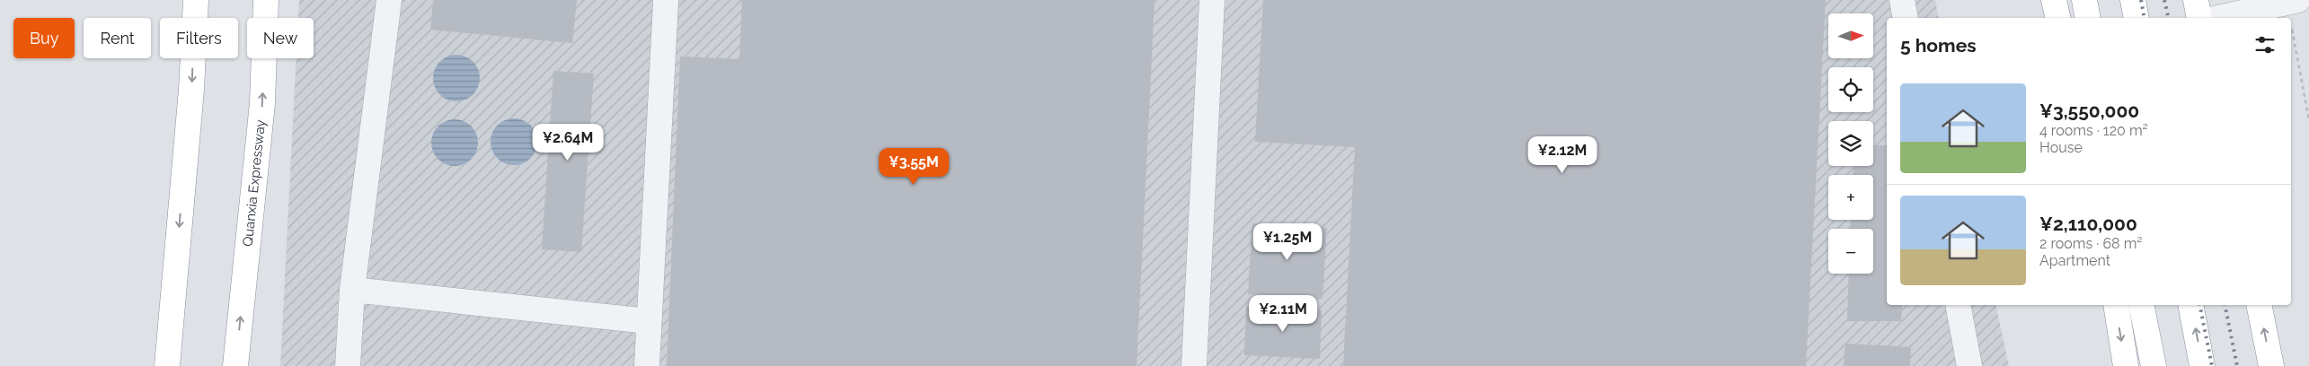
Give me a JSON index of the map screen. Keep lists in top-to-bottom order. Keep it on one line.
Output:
{"streets":{"highway":["Quanxia Expressway"]},"north":"right","page":{"map_buttons":["+","−"],"chip":["Buy","Rent","Filters","New"],"heading":"5 homes","list":[{"name":"¥3,550,000","note":"4 rooms · 120 m² · House"},{"name":"¥2,110,000","note":"2 rooms · 68 m² · Apartment"}],"price":["¥2.64M","¥2.12M","¥3.55M","¥1.25M","¥2.11M"]}}
